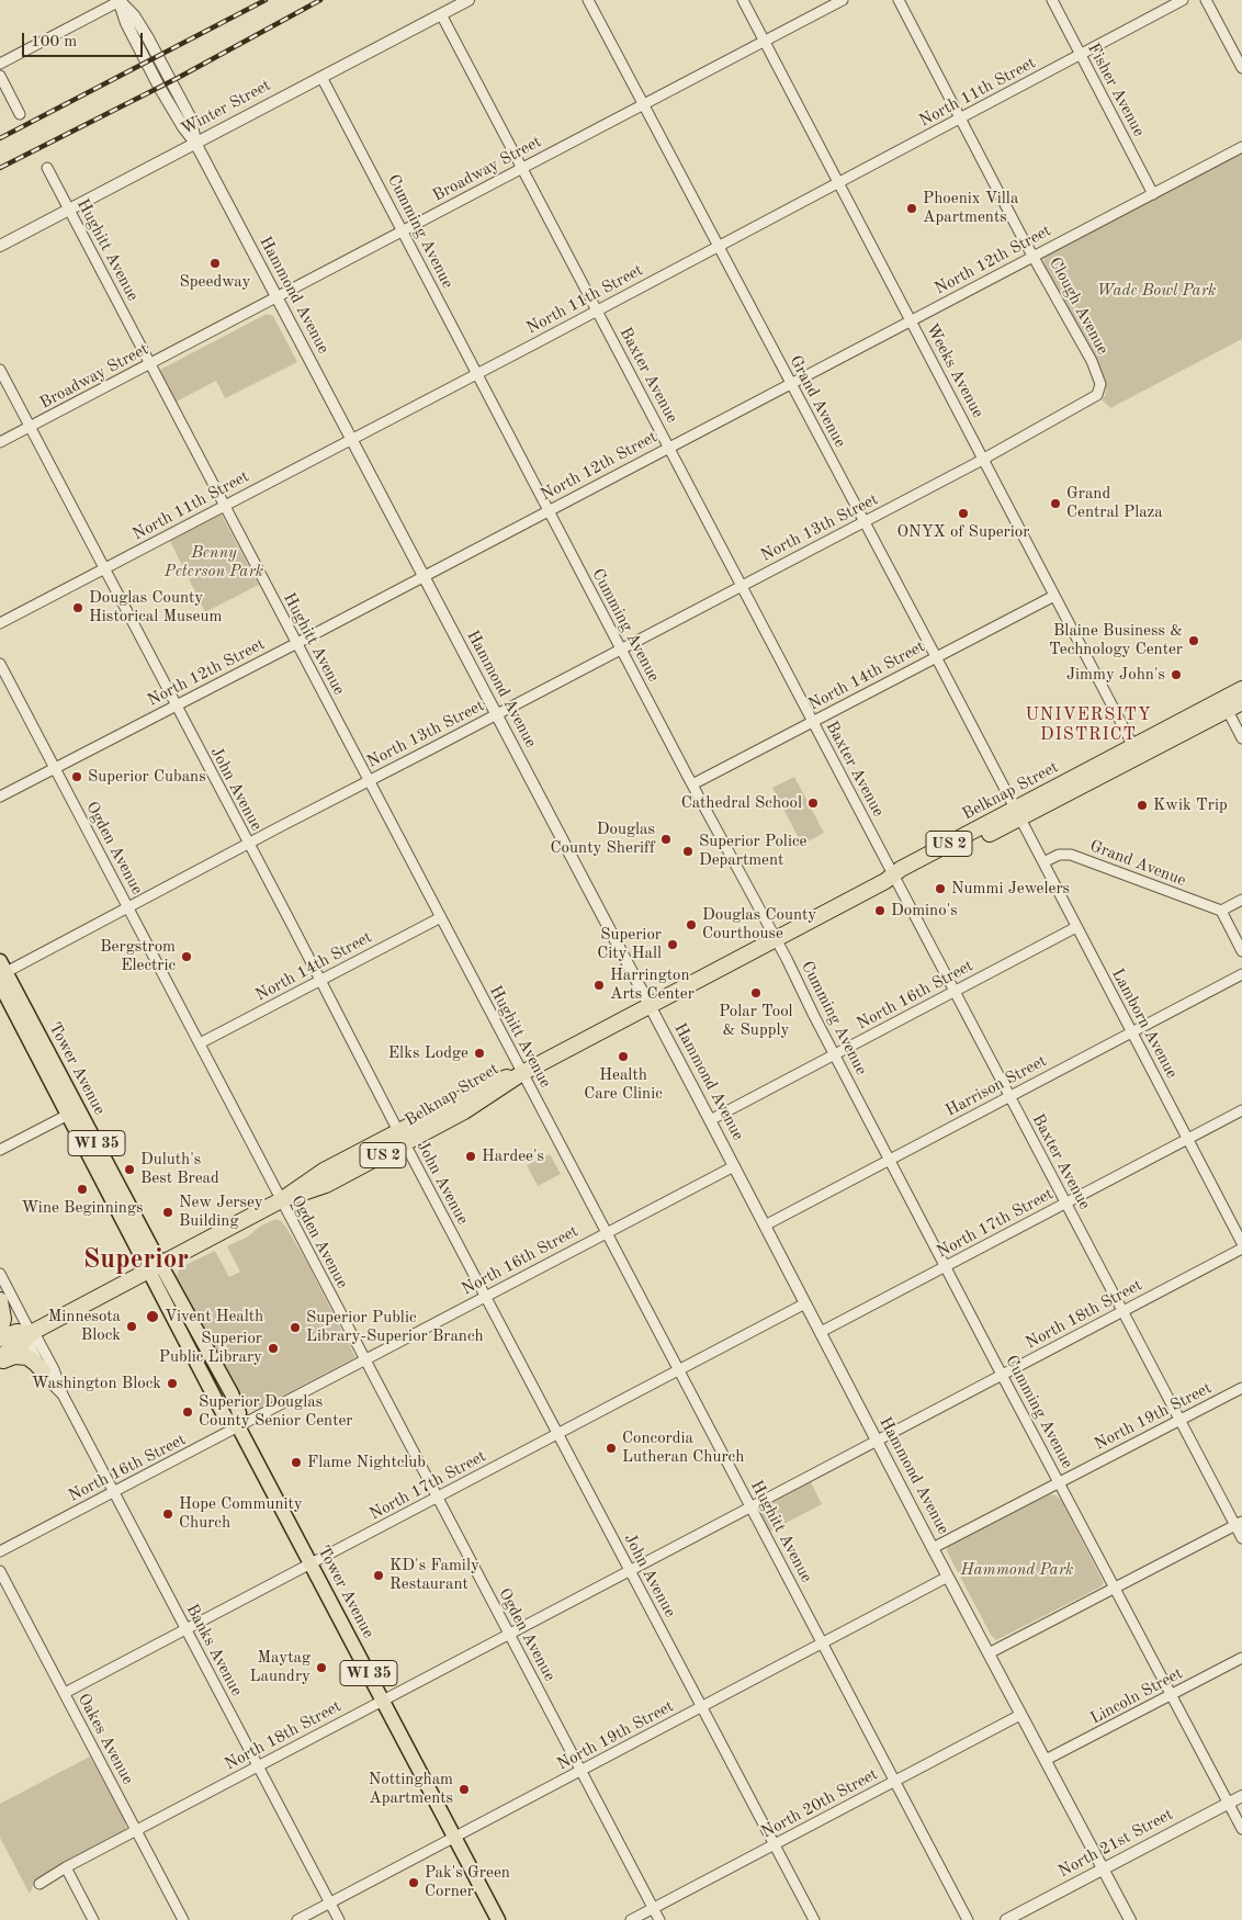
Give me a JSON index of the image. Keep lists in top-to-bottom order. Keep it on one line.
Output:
{"streets":{"highway":["Belknap Street","US 2"],"main road":["Tower Avenue","WI 35"],"street":["Fisher Avenue","North 11th Street","Winter Street","Broadway Street","Cumming Avenue","Hughitt Avenue","North 12th Street","Hammond Avenue","Clough Avenue","Weeks Avenue","Baxter Avenue","Grand Avenue","North 13th Street","North 14th Street","John Avenue","Ogden Avenue","North 16th Street","Lamborn Avenue","Harrison Street","North 17th Street","North 18th Street","North 19th Street","Banks Avenue","Lincoln Street","Oakes Avenue","North 20th Street","North 21st Street"]},"crossings":[["Fisher Avenue","North 11th Street"],["Fisher Avenue","North 12th Street"],["North 11th Street","Cumming Avenue"],["North 11th Street","Hughitt Avenue"],["North 11th Street","Hammond Avenue"],["North 11th Street","Clough Avenue"],["North 11th Street","Weeks Avenue"],["North 11th Street","Baxter Avenue"],["North 11th Street","Grand Avenue"],["North 11th Street","John Avenue"],["Winter Street","Cumming Avenue"],["Winter Street","Hughitt Avenue"],["Winter Street","Hammond Avenue"],["Winter Street","Baxter Avenue"],["Broadway Street","Cumming Avenue"],["Broadway Street","Hughitt Avenue"],["Broadway Street","Hammond Avenue"],["Broadway Street","Weeks Avenue"],["Broadway Street","Baxter Avenue"],["Broadway Street","Grand Avenue"],["Broadway Street","John Avenue"],["Cumming Avenue","North 12th Street"],["Cumming Avenue","North 13th Street"],["Cumming Avenue","North 14th Street"],["Cumming Avenue","Belknap Street"],["Cumming Avenue","North 16th Street"],["Cumming Avenue","Harrison Street"],["Cumming Avenue","North 17th Street"],["Cumming Avenue","North 18th Street"],["Cumming Avenue","North 19th Street"],["Cumming Avenue","Lincoln Street"],["Cumming Avenue","North 21st Street"],["Hughitt Avenue","North 12th Street"],["Hughitt Avenue","North 13th Street"],["Hughitt Avenue","North 14th Street"],["Hughitt Avenue","Belknap Street"],["Hughitt Avenue","North 16th Street"],["Hughitt Avenue","North 17th Street"],["Hughitt Avenue","North 18th Street"],["Hughitt Avenue","North 19th Street"],["Hughitt Avenue","North 20th Street"],["North 12th Street","Hammond Avenue"],["North 12th Street","Clough Avenue"],["North 12th Street","Weeks Avenue"],["North 12th Street","Baxter Avenue"],["North 12th Street","Grand Avenue"],["North 12th Street","John Avenue"],["North 12th Street","Ogden Avenue"],["Hammond Avenue","North 13th Street"],["Hammond Avenue","Belknap Street"],["Hammond Avenue","North 16th Street"],["Hammond Avenue","Harrison Street"],["Hammond Avenue","North 17th Street"],["Hammond Avenue","North 18th Street"],["Hammond Avenue","North 19th Street"],["Hammond Avenue","Lincoln Street"],["Hammond Avenue","North 20th Street"],["Hammond Avenue","North 21st Street"],["Clough Avenue","North 13th Street"],["Weeks Avenue","North 13th Street"],["Weeks Avenue","North 14th Street"],["Weeks Avenue","Belknap Street"],["Baxter Avenue","North 13th Street"],["Baxter Avenue","North 14th Street"],["Baxter Avenue","Belknap Street"],["Baxter Avenue","North 16th Street"],["Baxter Avenue","Harrison Street"],["Baxter Avenue","North 17th Street"],["Baxter Avenue","North 18th Street"],["Baxter Avenue","North 19th Street"],["Grand Avenue","North 13th Street"],["Grand Avenue","North 14th Street"],["Grand Avenue","Belknap Street"],["Grand Avenue","Lamborn Avenue"],["North 13th Street","John Avenue"],["North 13th Street","Ogden Avenue"],["North 13th Street","Tower Avenue"],["North 14th Street","John Avenue"],["North 14th Street","Ogden Avenue"],["John Avenue","Belknap Street"],["John Avenue","North 16th Street"],["John Avenue","North 17th Street"],["John Avenue","North 18th Street"],["John Avenue","North 19th Street"],["John Avenue","North 20th Street"],["Belknap Street","US 2"],["Belknap Street","Ogden Avenue"],["Belknap Street","Lamborn Avenue"],["Belknap Street","Tower Avenue"],["Belknap Street","Banks Avenue"],["US 2","Banks Avenue"],["Ogden Avenue","North 16th Street"],["Ogden Avenue","North 17th Street"],["Ogden Avenue","North 18th Street"],["Ogden Avenue","North 19th Street"],["Ogden Avenue","North 20th Street"],["North 16th Street","Lamborn Avenue"],["North 16th Street","Tower Avenue"],["North 16th Street","Banks Avenue"],["Lamborn Avenue","Harrison Street"],["Lamborn Avenue","North 17th Street"],["Tower Avenue","North 17th Street"],["Tower Avenue","North 18th Street"],["Tower Avenue","North 19th Street"],["North 17th Street","Banks Avenue"],["North 17th Street","Oakes Avenue"],["North 18th Street","Banks Avenue"],["North 18th Street","Oakes Avenue"],["North 19th Street","Banks Avenue"]],"districts":["UNIVERSITY DISTRICT","Superior"],"parks":["Wade Bowl Park","Benny Peterson Park","Hammond Park"],"places":["Phoenix Villa Apartments","Speedway","Grand Central Plaza","ONYX of Superior","Douglas County Historical Museum","Blaine Business & Technology Center","Jimmy John's","Superior Cubans","Cathedral School","Kwik Trip","Douglas County Sheriff","Superior Police Department","Nummi Jewelers","Domino's","Douglas County Courthouse","Superior City Hall","Bergstrom Electric","Harrington Arts Center","Polar Tool & Supply","Elks Lodge","Health Care Clinic","Hardee's","Duluth's Best Bread","Wine Beginnings","New Jersey Building","Vivent Health","Minnesota Block","Superior Public Library-Superior Branch","Superior Public Library","Washington Block","Superior Douglas County Senior Center","Concordia Lutheran Church","Flame Nightclub","Hope Community Church","KD's Family Restaurant","Maytag Laundry","Nottingham Apartments","Pak's Green Corner"],"scale_bar":"100 m"}
